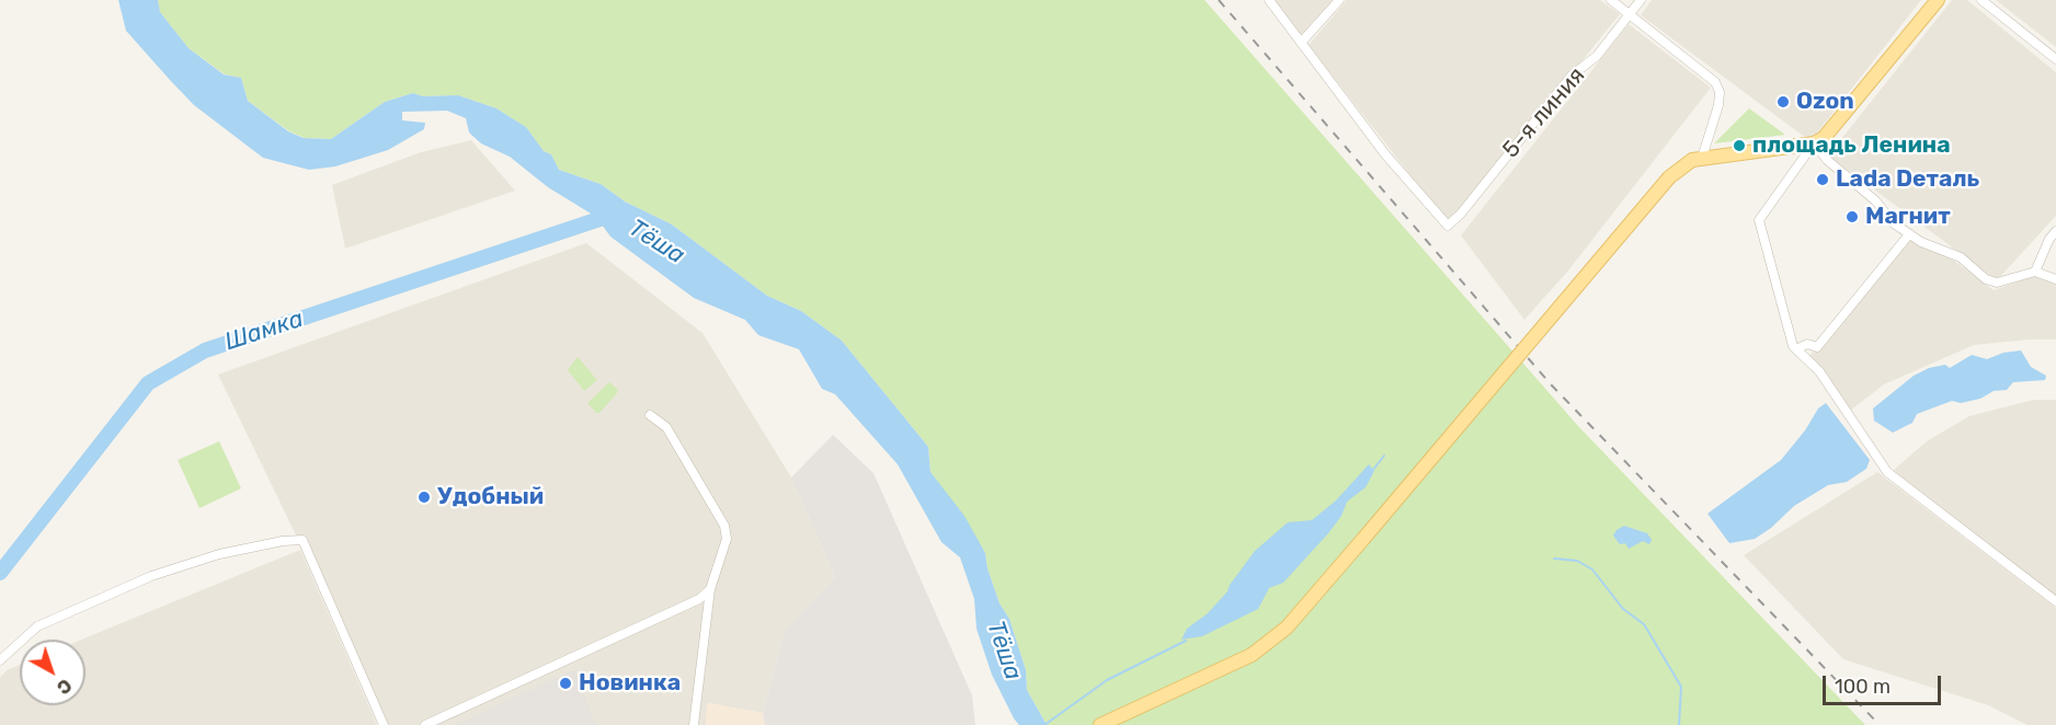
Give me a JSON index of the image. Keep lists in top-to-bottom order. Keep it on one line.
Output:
{"streets":{"street":["5-я линия"]},"water":["Тёша","Шамка"],"places":["Ozon","площадь Ленина","Lada Dеталь","Магнит","Удобный","Новинка"],"scale_bar":"100 m","north":"bottom right"}
